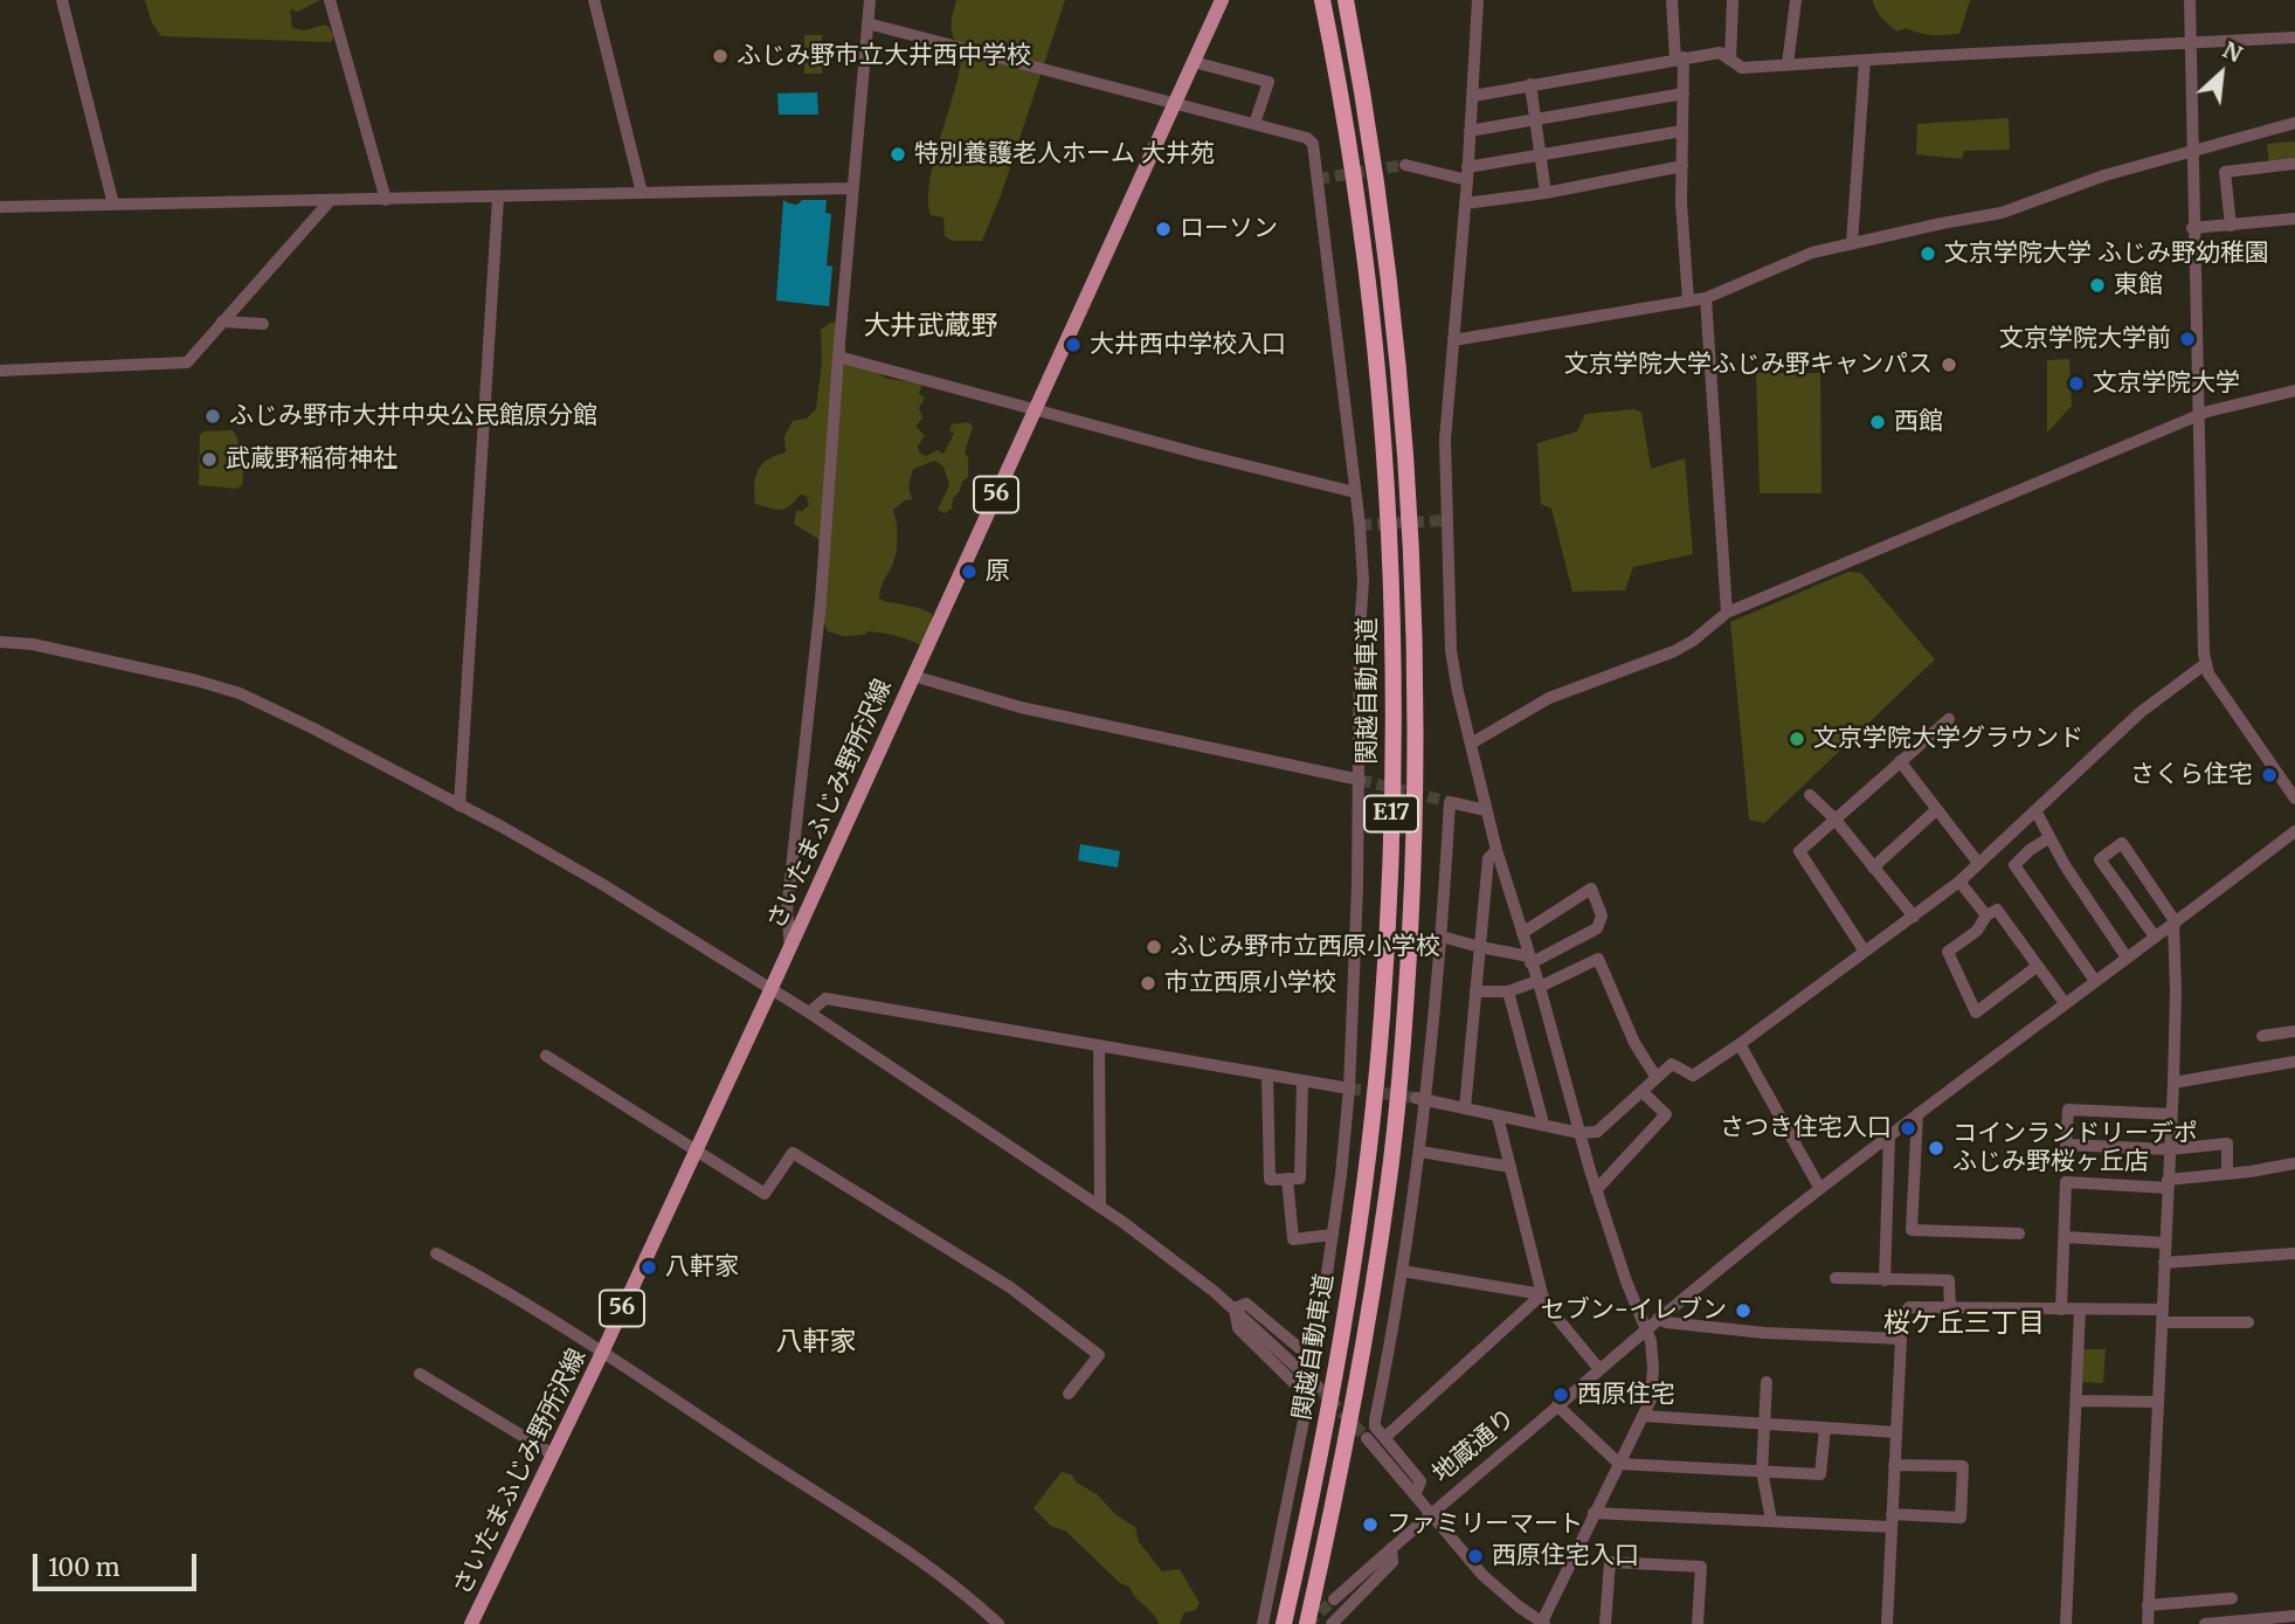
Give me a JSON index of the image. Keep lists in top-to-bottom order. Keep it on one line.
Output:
{"streets":{"highway":["関越自動車道","E17"],"main road":["56","さいたまふじみ野所沢線"],"street":["地蔵通り"]},"districts":["大井武蔵野","桜ケ丘三丁目","八軒家"],"places":["ふじみ野市立大井西中学校","特別養護老人ホーム 大井苑","ローソン","文京学院大学 ふじみ野幼稚園","東館","文京学院大学前","大井西中学校入口","文京学院大学ふじみ野キャンパス","文京学院大学","ふじみ野市大井中央公民館原分館","西館","武蔵野稲荷神社","原","文京学院大学グラウンド","さくら住宅","ふじみ野市立西原小学校","市立西原小学校","さつき住宅入口","コインランドリーデポ ふじみ野桜ヶ丘店","八軒家","セブン-イレブン","西原住宅","ファミリーマート","西原住宅入口"],"scale_bar":"100 m","north":"top right"}
